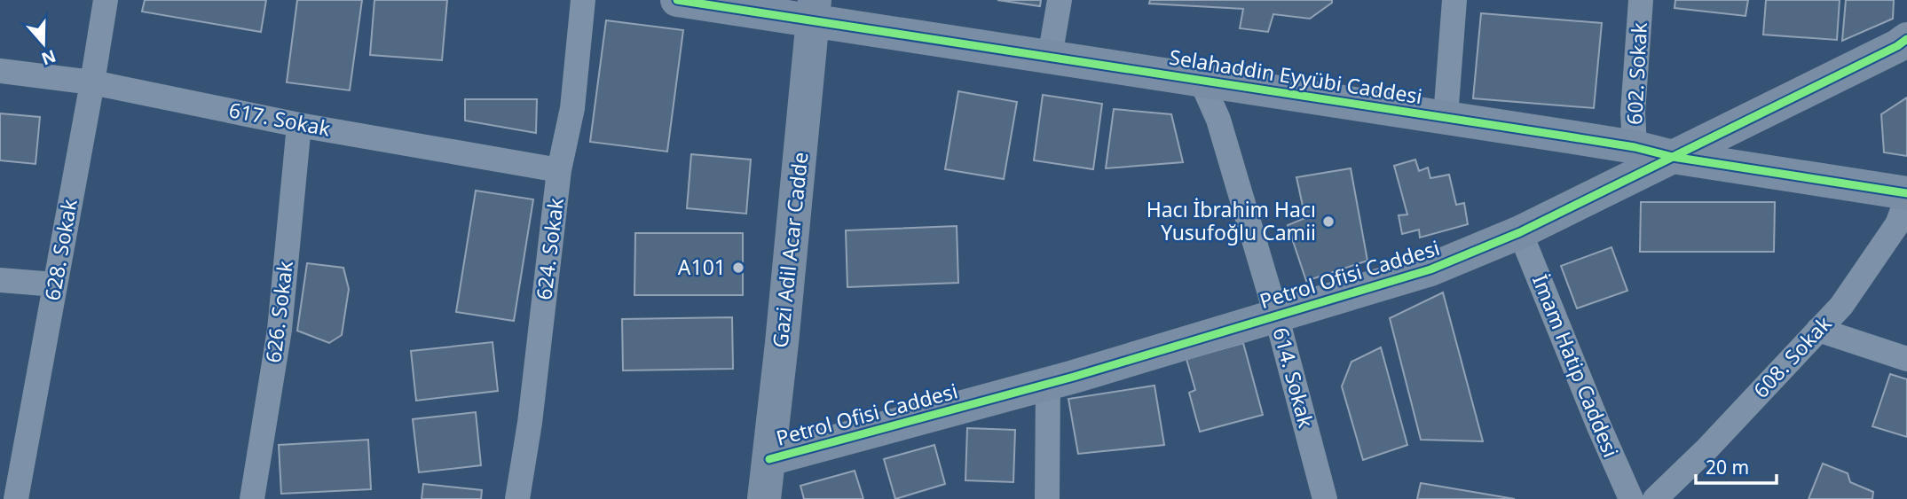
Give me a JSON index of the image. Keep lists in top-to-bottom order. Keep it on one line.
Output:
{"streets":{"street":["602. Sokak","Selahaddin Eyyübi Caddesi","617. Sokak","624. Sokak","628. Sokak","Gazi Adil Acar Cadde","Petrol Ofisi Caddesi","626. Sokak","608. Sokak","İmam Hatip Caddesi","614. Sokak"]},"crossings":[["602. Sokak","Selahaddin Eyyübi Caddesi"],["Selahaddin Eyyübi Caddesi","Gazi Adil Acar Cadde"],["Selahaddin Eyyübi Caddesi","Petrol Ofisi Caddesi"],["Selahaddin Eyyübi Caddesi","614. Sokak"],["617. Sokak","624. Sokak"],["617. Sokak","628. Sokak"],["617. Sokak","626. Sokak"],["Gazi Adil Acar Cadde","Petrol Ofisi Caddesi"],["Petrol Ofisi Caddesi","İmam Hatip Caddesi"],["Petrol Ofisi Caddesi","614. Sokak"]],"places":["Hacı İbrahim Hacı Yusufoğlu Camii","A101"],"scale_bar":"20 m","north":"bottom"}
